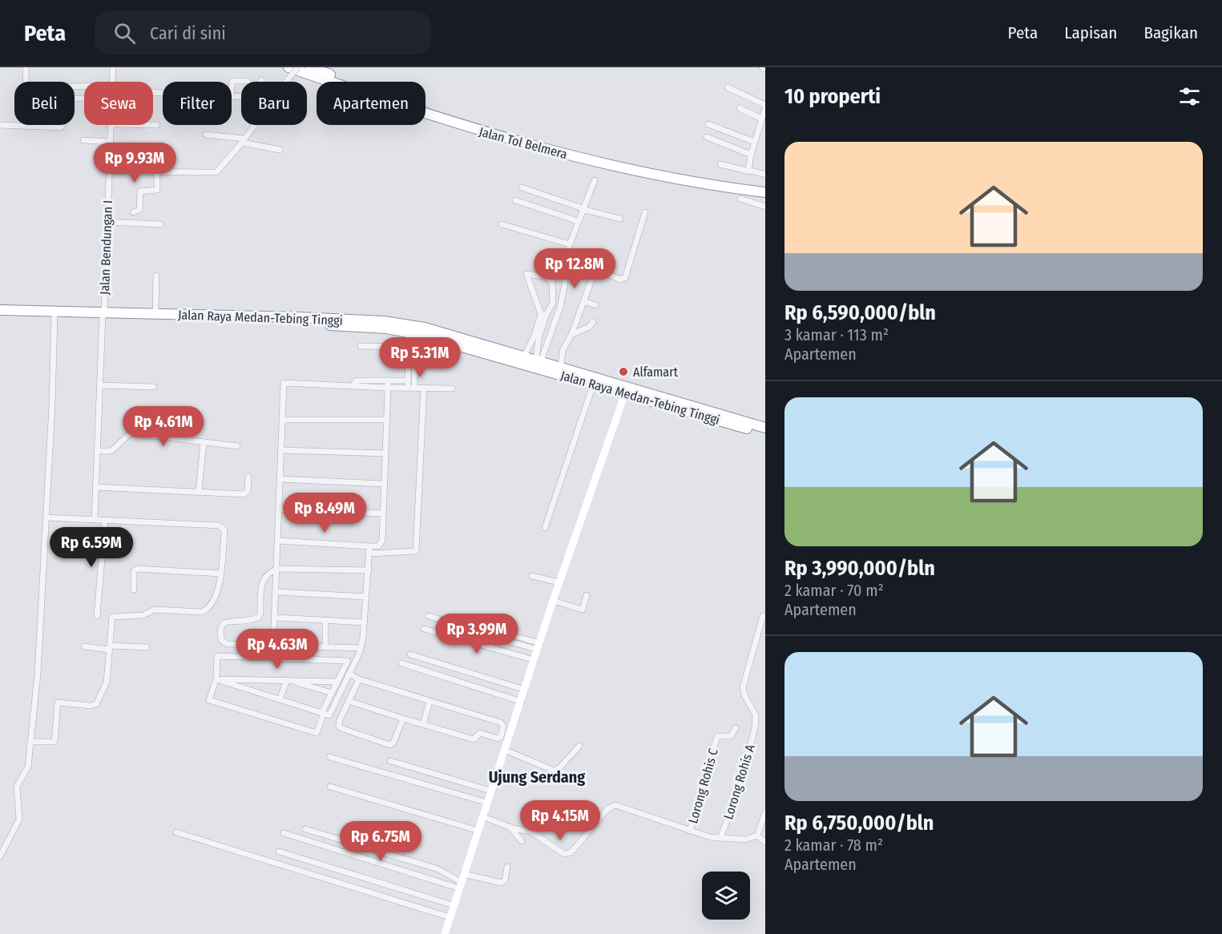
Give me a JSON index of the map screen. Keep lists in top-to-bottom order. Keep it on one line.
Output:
{"streets":{"highway":["Jalan Tol Belmera","Jalan Raya Medan-Tebing Tinggi"],"street":["Jalan Bendungan I","Lorong Rohis A","Lorong Rohis C"]},"crossings":[["Jalan Bendungan I","Jalan Raya Medan-Tebing Tinggi"]],"districts":["Ujung Serdang"],"places":["Alfamart"],"page":{"header":"Peta","search":"Cari di sini","nav":["Peta","Lapisan","Bagikan"],"heading":"10 properti","chip":["Beli","Sewa","Filter","Baru","Apartemen"],"list":[{"name":"Rp 6,590,000/bln","note":"3 kamar · 113 m² · Apartemen"},{"name":"Rp 3,990,000/bln","note":"2 kamar · 70 m² · Apartemen"},{"name":"Rp 6,750,000/bln","note":"2 kamar · 78 m² · Apartemen"}],"price":["Rp 9.93M","Rp 12.8M","Rp 5.31M","Rp 4.61M","Rp 8.49M","Rp 6.59M","Rp 3.99M","Rp 4.63M","Rp 4.15M","Rp 6.75M"]}}
